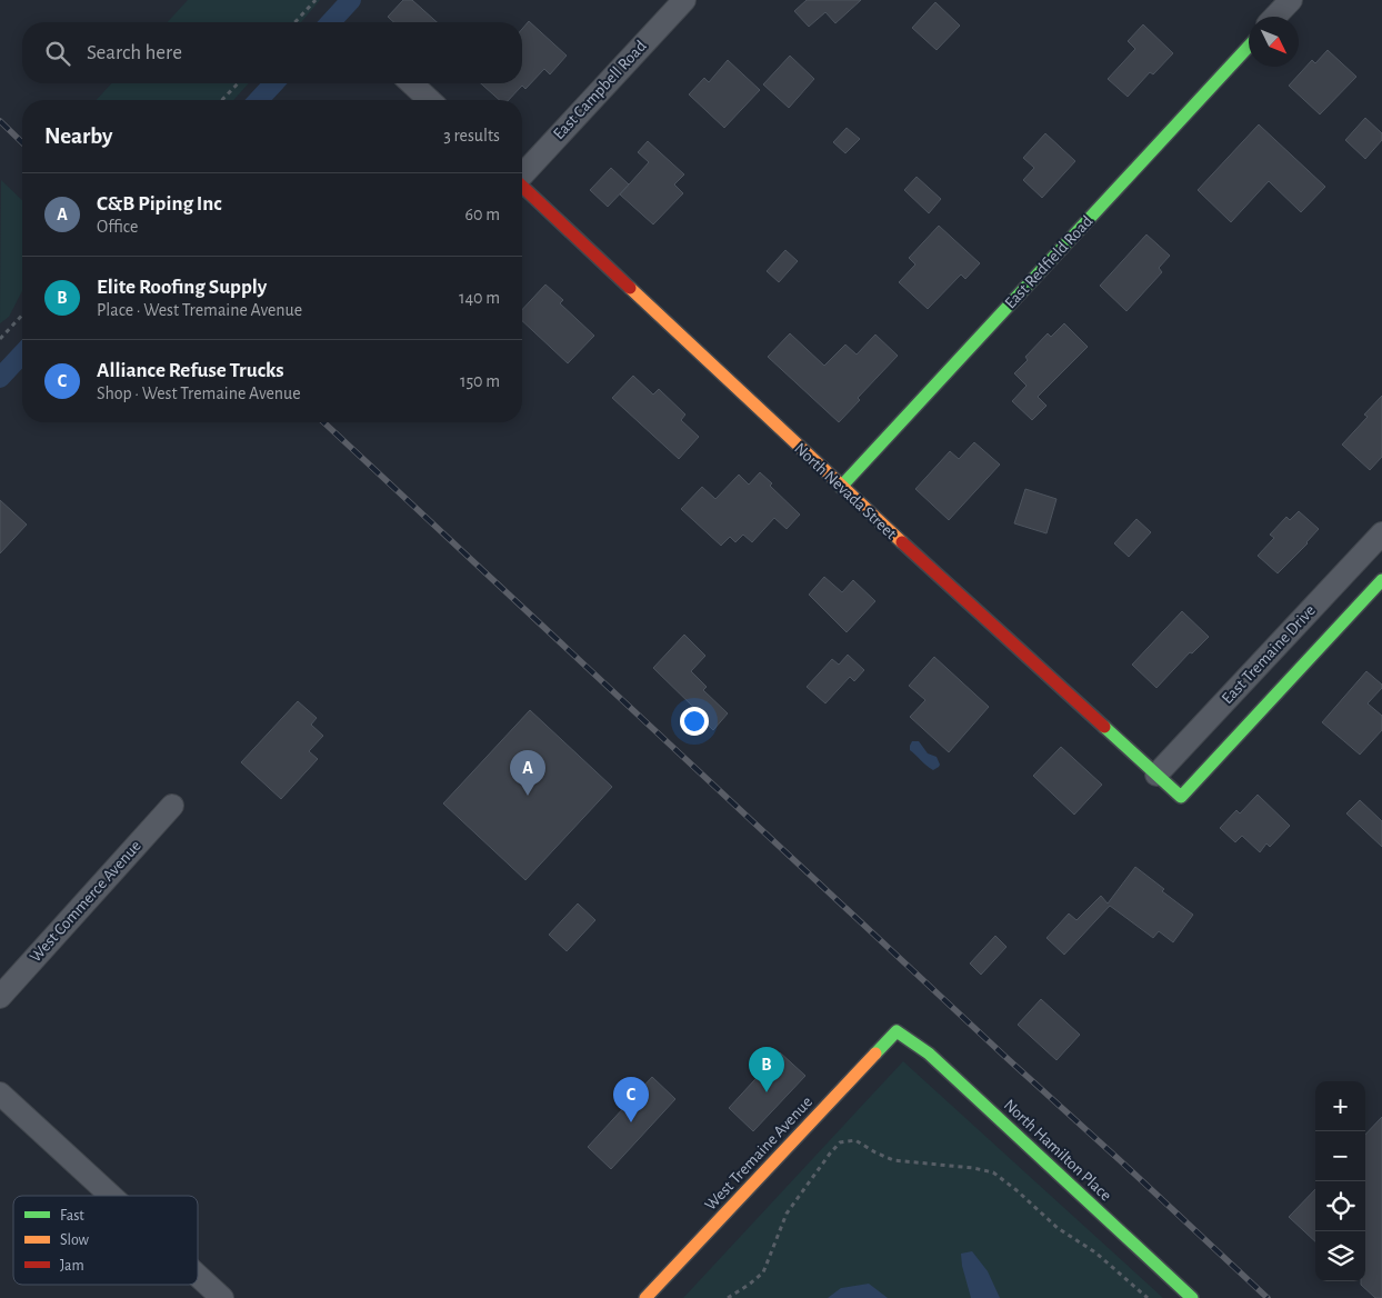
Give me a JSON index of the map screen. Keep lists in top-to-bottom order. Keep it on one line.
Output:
{"streets":{"street":["East Campbell Road","East Redfield Road","North Nevada Street","East Tremaine Drive","West Commerce Avenue","North Hamilton Place","West Tremaine Avenue"]},"crossings":[["East Redfield Road","North Nevada Street"],["North Nevada Street","East Tremaine Drive"],["North Hamilton Place","West Tremaine Avenue"]],"legend":["Fast","Slow","Jam"],"north":"bottom right","page":{"search":"Search here","heading":["Nearby","3 results"],"list":[{"mark":"A","name":"C&B Piping Inc","note":"Office","value":"60 m"},{"mark":"B","name":"Elite Roofing Supply","note":"Place · West Tremaine Avenue","value":"140 m"},{"mark":"C","name":"Alliance Refuse Trucks","note":"Shop · West Tremaine Avenue","value":"150 m"}],"pins":["A","B","C"],"map_buttons":["+","−"]}}
